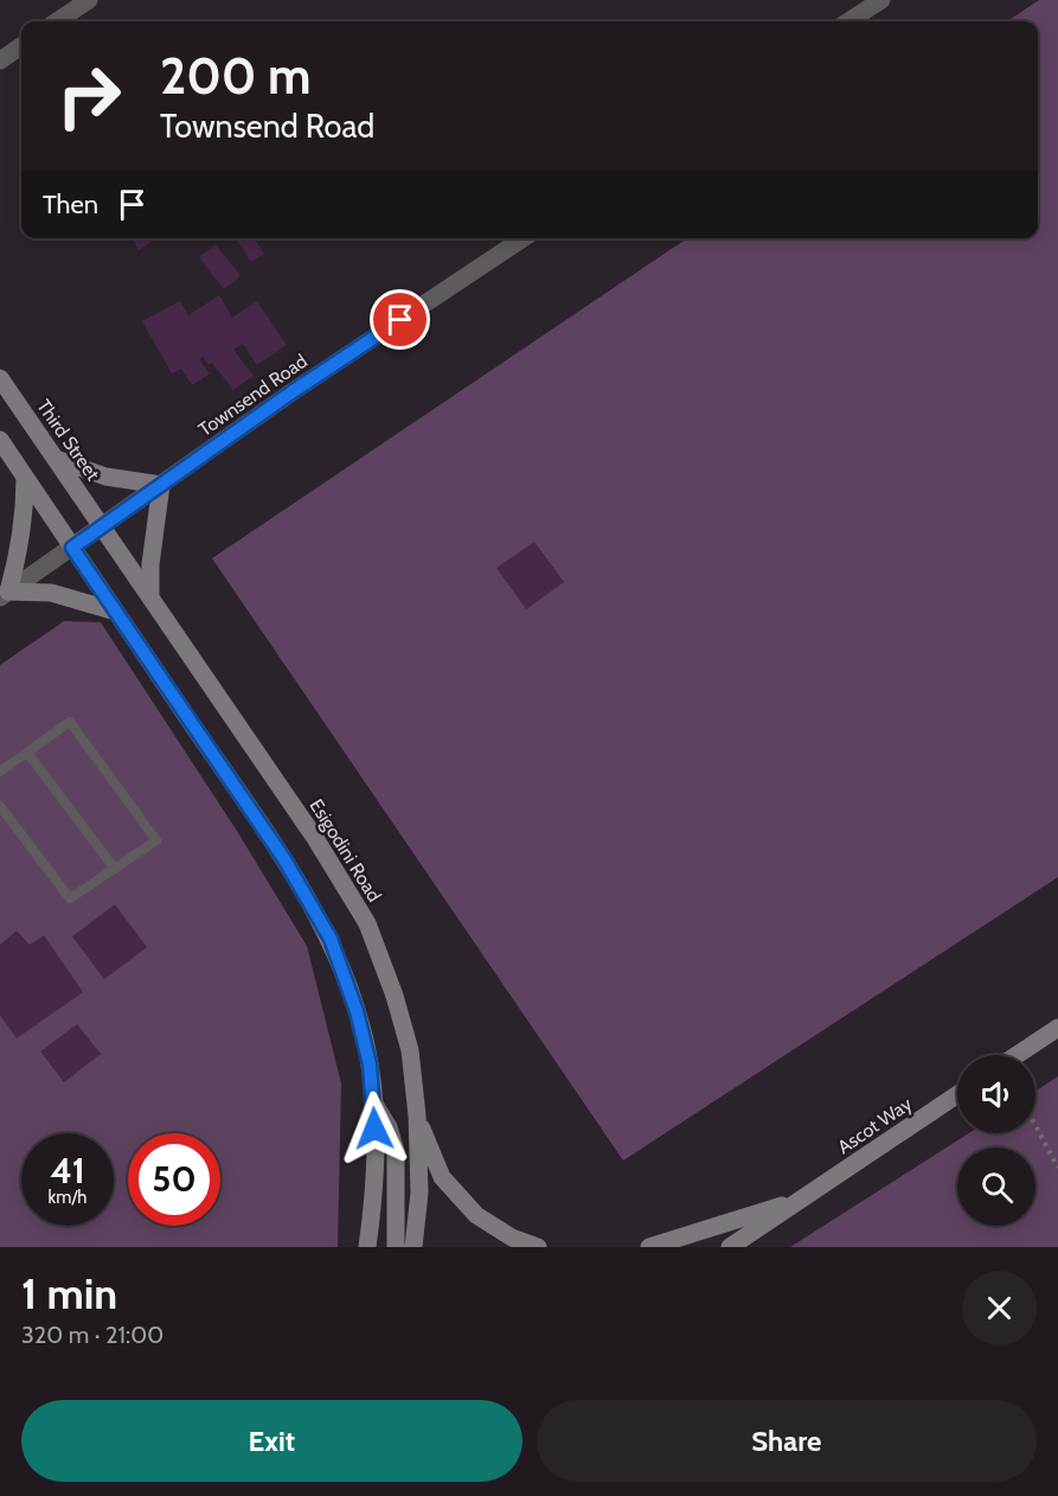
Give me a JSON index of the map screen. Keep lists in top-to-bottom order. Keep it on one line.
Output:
{"streets":{"main road":["Third Street","Esigodini Road","Ascot Way"],"street":["Townsend Road"]},"crossings":[["Townsend Road","Third Street"],["Townsend Road","Esigodini Road"],["Third Street","Esigodini Road"]],"page":{"turn":["200 m","Townsend Road"],"then":"Then","speed":"41 km/h","limit":"50","heading":["1 min","320 m · 21:00"],"buttons":["Exit","Share"]}}
